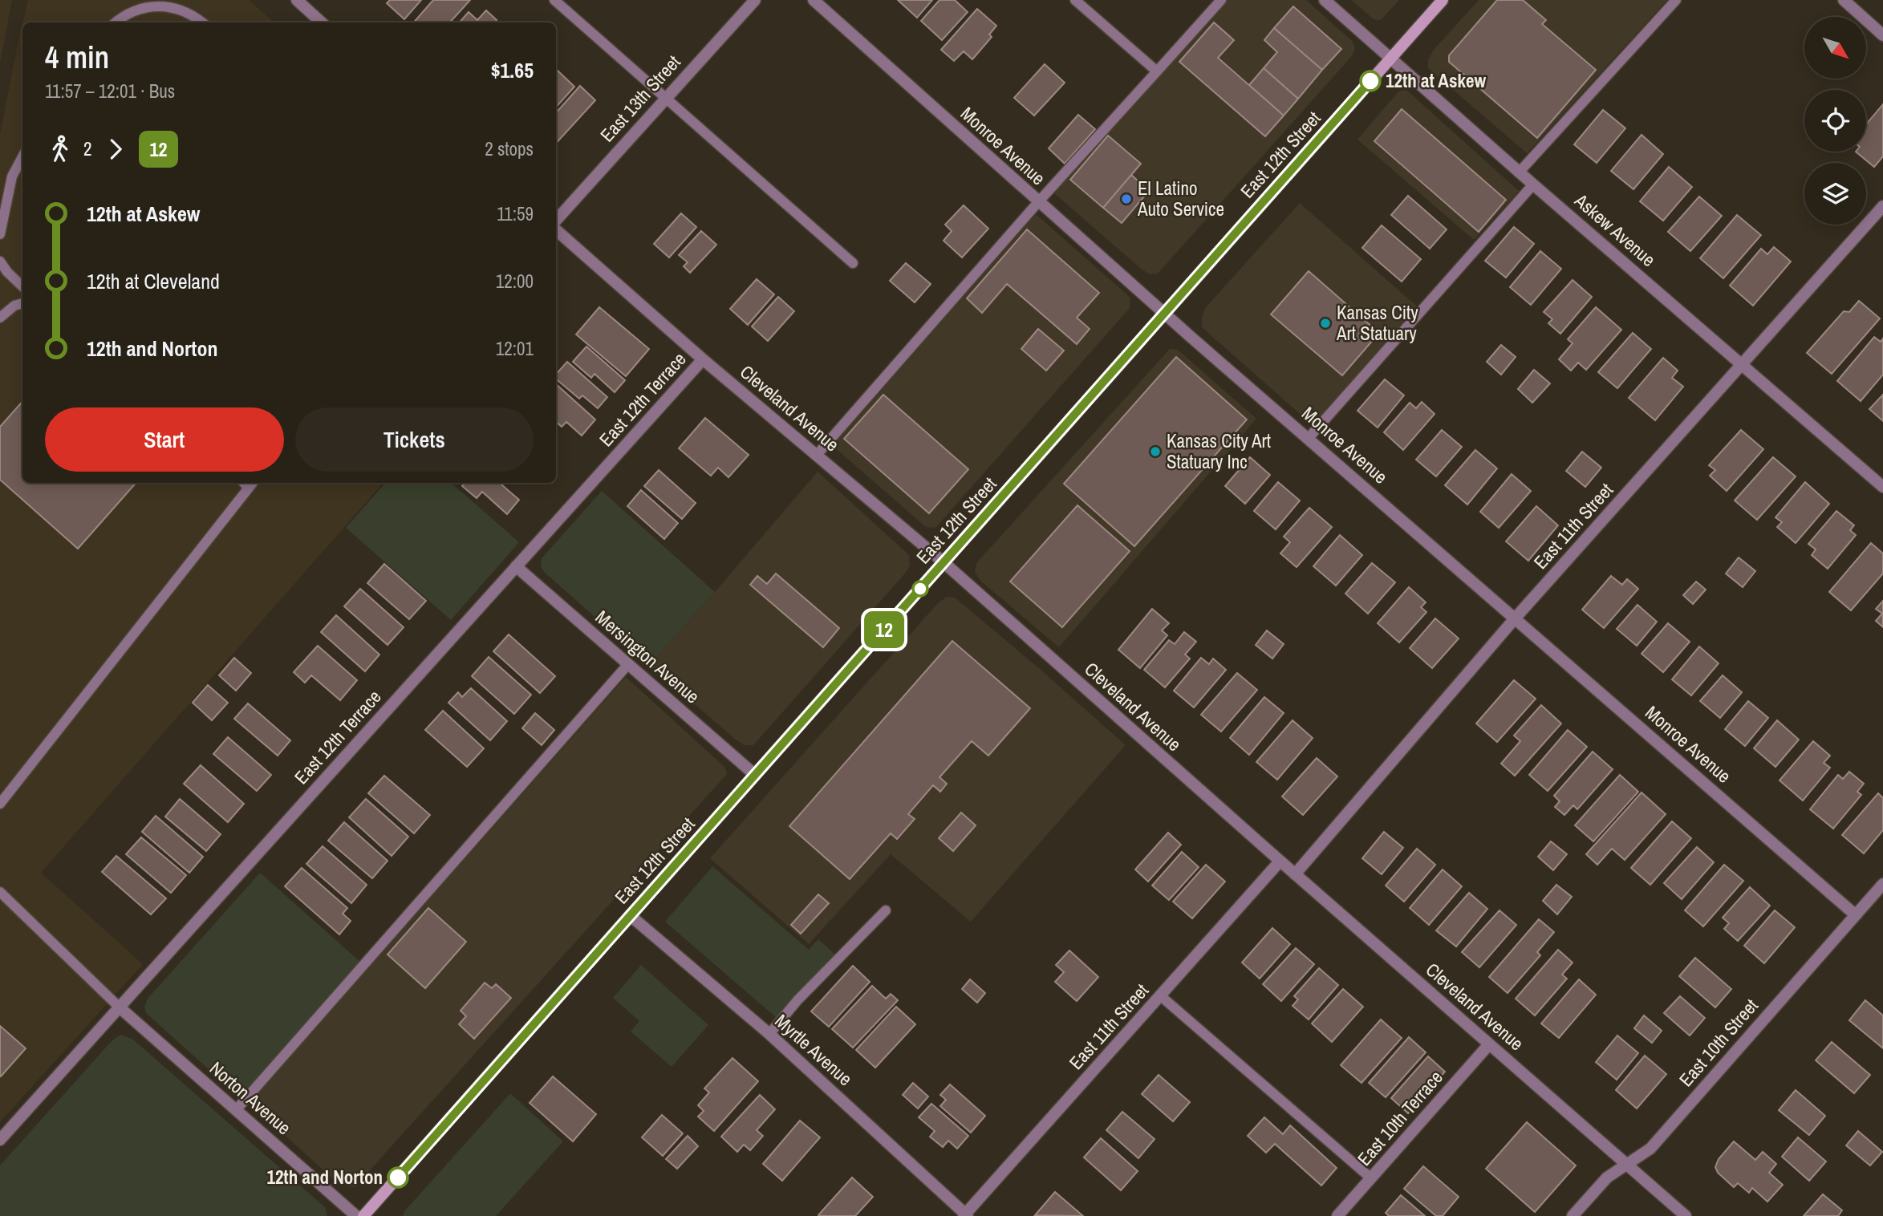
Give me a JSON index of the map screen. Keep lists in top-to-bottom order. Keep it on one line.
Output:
{"streets":{"street":["East 13th Street","Monroe Avenue","East 12th Street","Askew Avenue","East 12th Terrace","Cleveland Avenue","East 11th Street","Mersington Avenue","East 10th Street","Myrtle Avenue","Norton Avenue","East 10th Terrace"]},"crossings":[["Monroe Avenue","East 12th Street"],["Monroe Avenue","East 11th Street"],["Monroe Avenue","East 10th Street"],["East 12th Street","Askew Avenue"],["East 12th Street","Cleveland Avenue"],["East 12th Street","Mersington Avenue"],["East 12th Street","Myrtle Avenue"],["Askew Avenue","East 11th Street"],["East 12th Terrace","Cleveland Avenue"],["East 12th Terrace","Mersington Avenue"],["East 12th Terrace","Norton Avenue"],["Cleveland Avenue","East 11th Street"],["Cleveland Avenue","East 10th Street"],["Cleveland Avenue","East 10th Terrace"],["East 11th Street","Myrtle Avenue"]],"places":["12th at Askew","El Latino Auto Service","Kansas City Art Statuary","Kansas City Art Statuary Inc","12th and Norton"],"lines":["bus line 12"],"north":"bottom right","page":{"on_map":"12","heading":["4 min","11:57 – 12:01 · Bus","$1.65"],"legs":["2","12","2 stops"],"list":[{"name":"12th at Askew","value":"11:59"},{"name":"12th at Cleveland","value":"12:00"},{"name":"12th and Norton","value":"12:01"}],"buttons":["Start","Tickets"]}}
